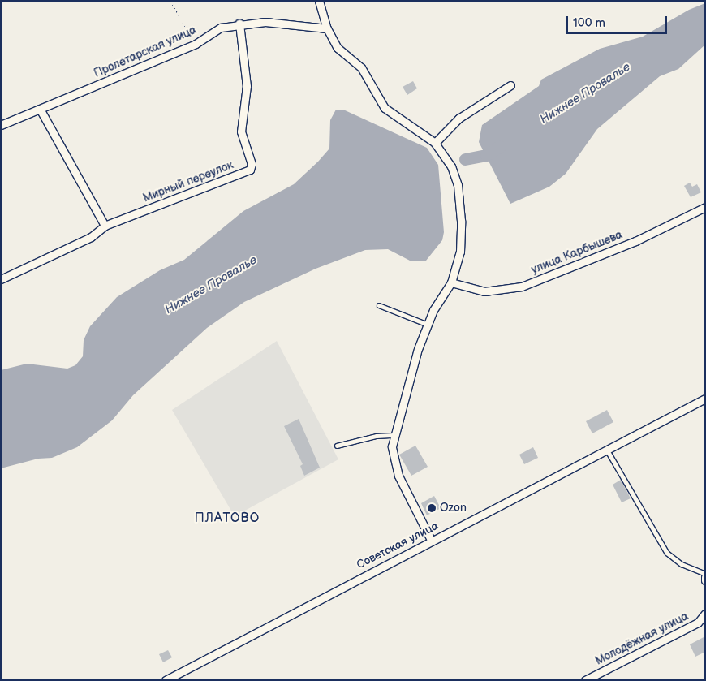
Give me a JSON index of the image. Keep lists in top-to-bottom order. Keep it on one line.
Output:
{"streets":{"street":["Пролетарская улица","Мирный переулок","улица Карбышева","Советская улица","Молодёжная улица"]},"crossings":[["Пролетарская улица","Мирный переулок"]],"districts":["ПЛАТОВО"],"water":["Нижнее Провалье"],"places":["Ozon"],"scale_bar":"100 m"}
